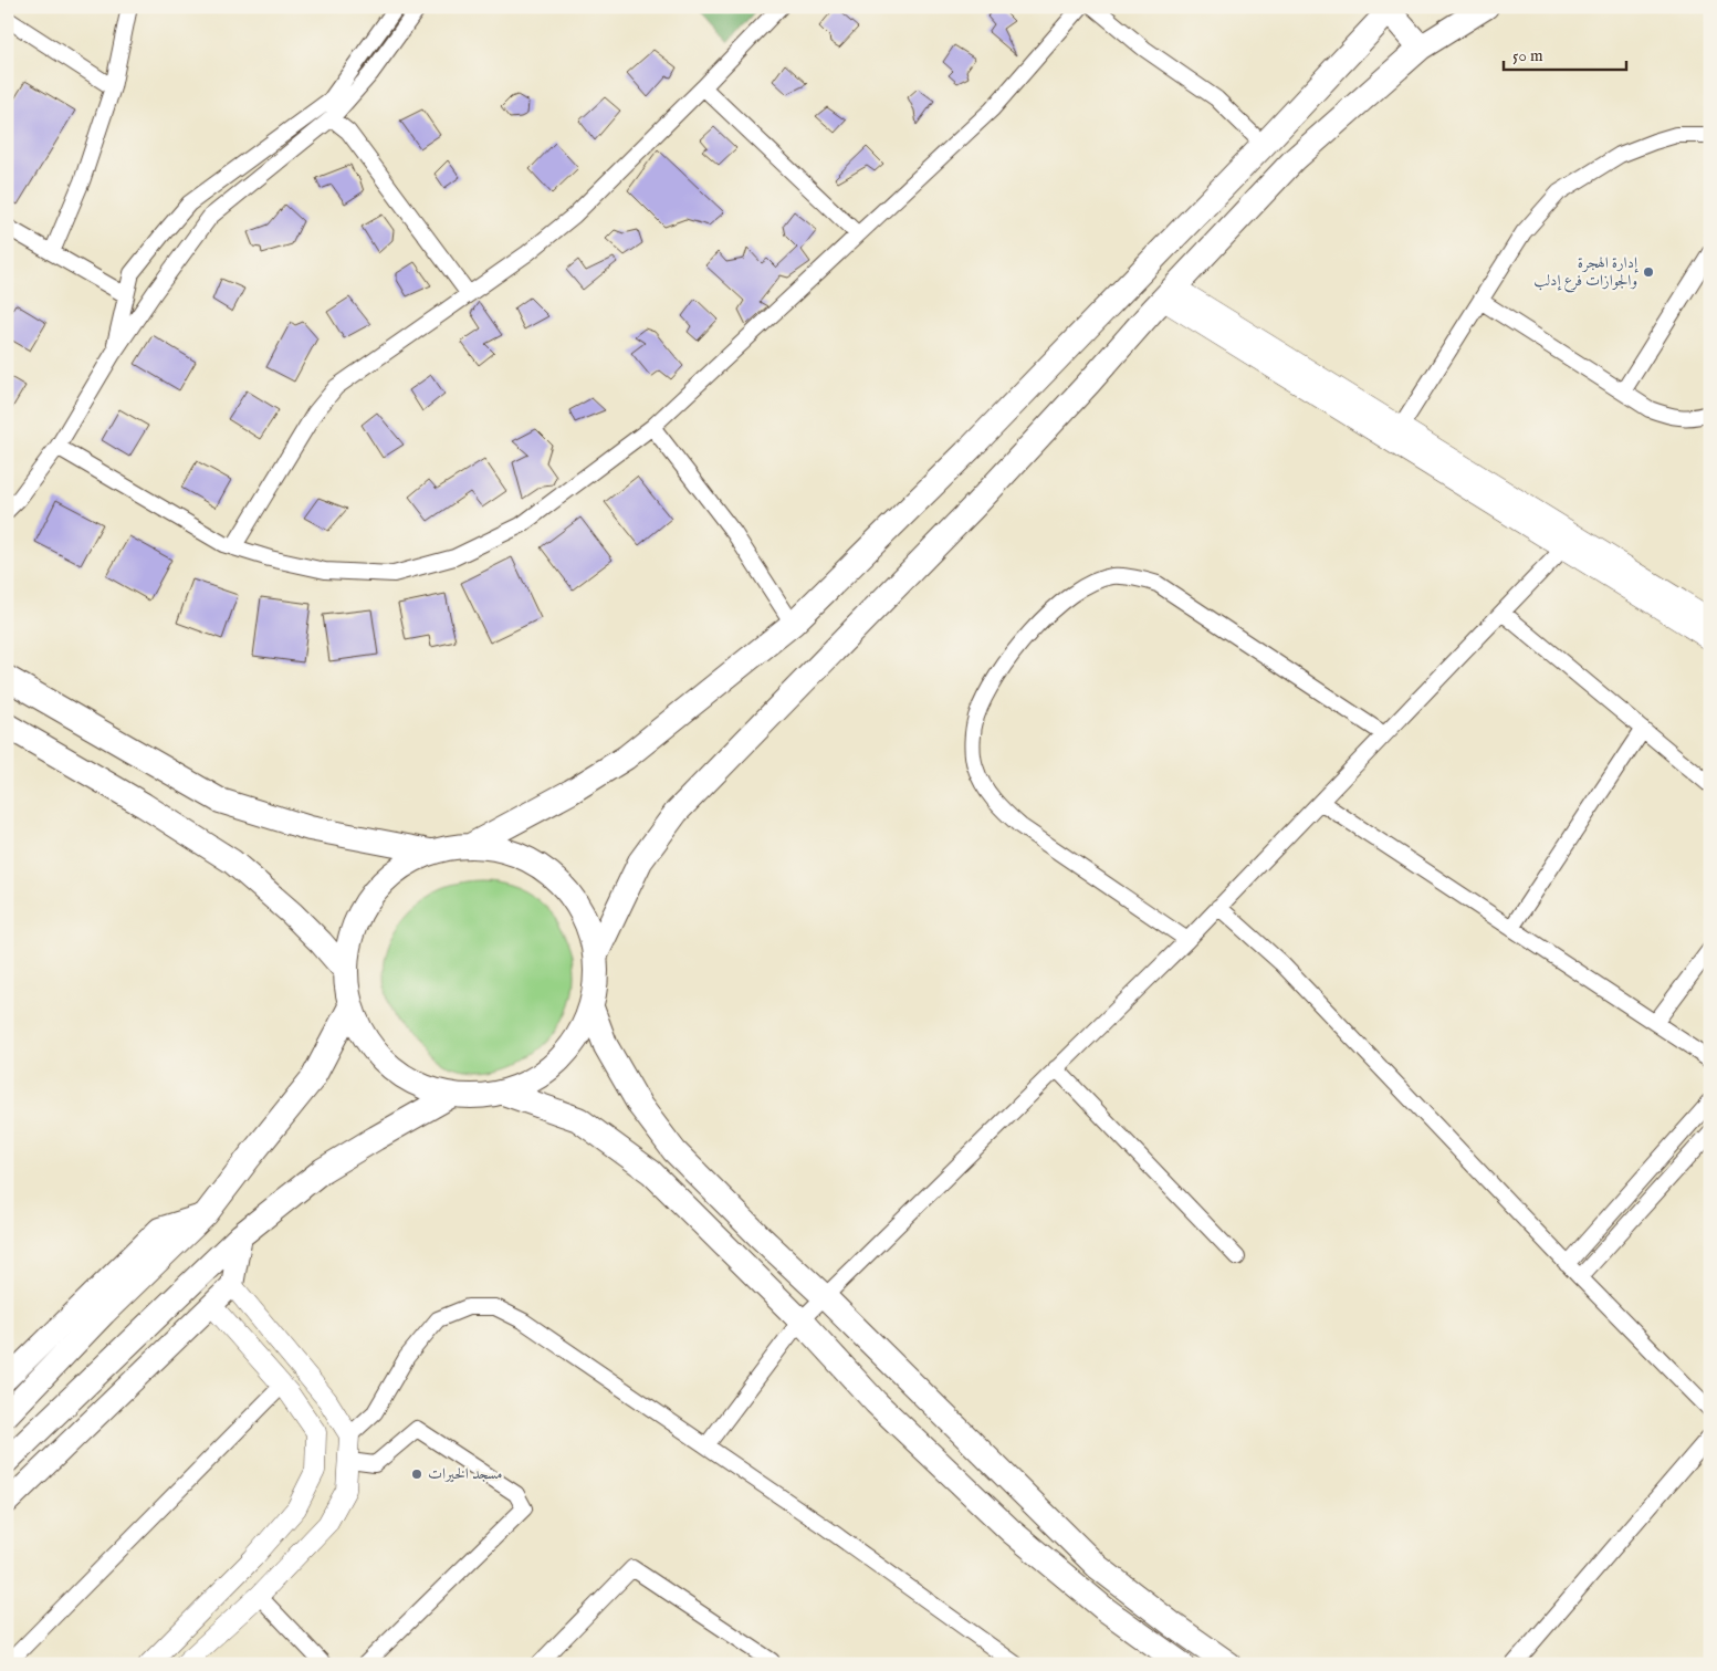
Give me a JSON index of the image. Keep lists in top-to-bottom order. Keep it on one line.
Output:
{"places":["إدارة الهجرة والجوازات فرع إدلب","مسجد الخيرات"],"scale_bar":"50 m"}
